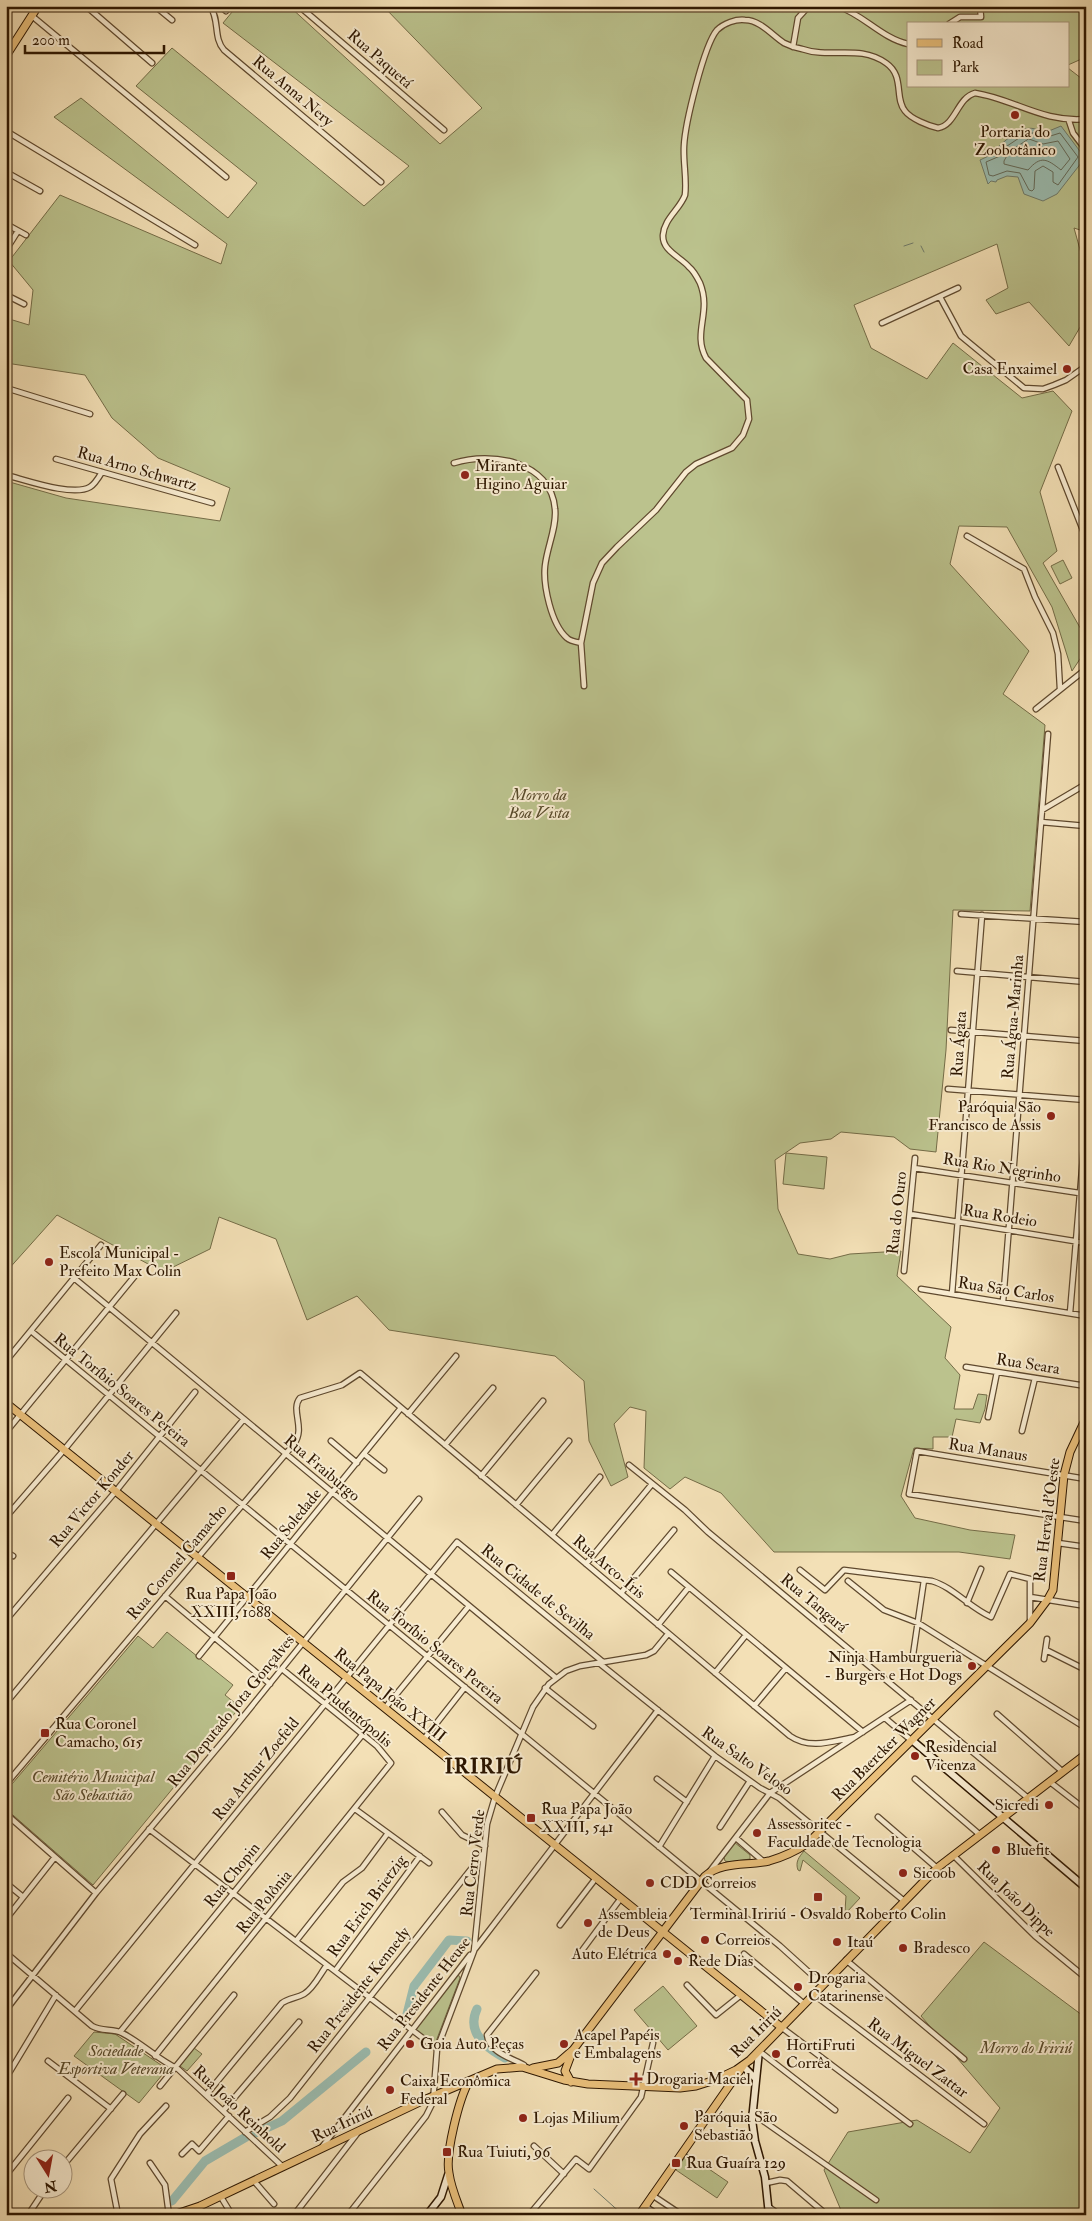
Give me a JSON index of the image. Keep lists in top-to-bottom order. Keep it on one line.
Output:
{"streets":{"main road":["Rua Herval d'Oeste","Rua Papa João XXIII","Rua Baercker Wagner","Rua Iririú"],"street":["Rua Paquetá","Rua Anna Nery","Rua Arno Schwartz","Rua Água-Marinha","Rua Ágata","Rua Rio Negrinho","Rua do Ouro","Rua Rodeio","Rua São Carlos","Rua Seara","Rua Toríbio Soares Pereira","Rua Manaus","Rua Fraiburgo","Rua Victor Konder","Rua Soledade","Rua Coronel Camacho","Rua Arco-Íris","Rua Cidade de Sevilha","Rua Tangará","Rua Prudentópolis","Rua Deputado Jota Gonçalves","Rua Salto Veloso","Rua Arthur Zoefeld","Rua Cerro Verde","Rua Chopin","Rua João Dippe","Rua Polônia","Rua Erich Brietzig","Rua Presidente Kennedy","Rua Presidente Heuse","Rua Miguel Zattar","Rua João Reinhold"]},"crossings":[["Rua Água-Marinha","Rua Rio Negrinho"],["Rua Água-Marinha","Rua Rodeio"],["Rua Água-Marinha","Rua São Carlos"],["Rua Ágata","Rua Rio Negrinho"],["Rua Ágata","Rua Rodeio"],["Rua Ágata","Rua São Carlos"],["Rua Rio Negrinho","Rua do Ouro"],["Rua do Ouro","Rua Rodeio"],["Rua Toríbio Soares Pereira","Rua Victor Konder"],["Rua Toríbio Soares Pereira","Rua Soledade"],["Rua Toríbio Soares Pereira","Rua Coronel Camacho"],["Rua Toríbio Soares Pereira","Rua Deputado Jota Gonçalves"],["Rua Toríbio Soares Pereira","Rua Arthur Zoefeld"],["Rua Toríbio Soares Pereira","Rua Cerro Verde"],["Rua Toríbio Soares Pereira","Rua Presidente Heuse"],["Rua Toríbio Soares Pereira","Rua Iririú"],["Rua Manaus","Rua Herval d'Oeste"],["Rua Fraiburgo","Rua Soledade"],["Rua Fraiburgo","Rua Coronel Camacho"],["Rua Fraiburgo","Rua Deputado Jota Gonçalves"],["Rua Fraiburgo","Rua Arthur Zoefeld"],["Rua Fraiburgo","Rua Cerro Verde"],["Rua Victor Konder","Rua Papa João XXIII"],["Rua Herval d'Oeste","Rua Baercker Wagner"],["Rua Soledade","Rua Arco-Íris"],["Rua Soledade","Rua Papa João XXIII"],["Rua Coronel Camacho","Rua Arco-Íris"],["Rua Coronel Camacho","Rua Papa João XXIII"],["Rua Arco-Íris","Rua Cerro Verde"],["Rua Cidade de Sevilha","Rua Salto Veloso"],["Rua Cidade de Sevilha","Rua Arthur Zoefeld"],["Rua Cidade de Sevilha","Rua Cerro Verde"],["Rua Tangará","Rua Baercker Wagner"],["Rua Tangará","Rua Iririú"],["Rua Papa João XXIII","Rua Deputado Jota Gonçalves"],["Rua Papa João XXIII","Rua Arthur Zoefeld"],["Rua Papa João XXIII","Rua Cerro Verde"],["Rua Papa João XXIII","Rua Presidente Heuse"],["Rua Papa João XXIII","Rua Iririú"],["Rua Prudentópolis","Rua Deputado Jota Gonçalves"],["Rua Prudentópolis","Rua Arthur Zoefeld"],["Rua Prudentópolis","Rua Chopin"],["Rua Prudentópolis","Rua Polônia"],["Rua Deputado Jota Gonçalves","Rua João Reinhold"],["Rua Baercker Wagner","Rua Salto Veloso"],["Rua Salto Veloso","Rua Cerro Verde"],["Rua Salto Veloso","Rua Presidente Heuse"],["Rua Salto Veloso","Rua Iririú"],["Rua Arthur Zoefeld","Rua João Reinhold"],["Rua Cerro Verde","Rua Presidente Kennedy"],["Rua Cerro Verde","Rua Presidente Heuse"],["Rua Cerro Verde","Rua Iririú"],["Rua Chopin","Rua João Reinhold"],["Rua João Dippe","Rua Iririú"],["Rua Polônia","Rua João Reinhold"],["Rua Presidente Kennedy","Rua João Reinhold"],["Rua Presidente Heuse","Rua Iririú"],["Rua Iririú","Rua Miguel Zattar"],["Rua Iririú","Rua João Reinhold"]],"districts":["IRIRIÚ"],"parks":["Morro da Boa Vista","Cemitério Municipal São Sebastião","Morro do Iririú","Sociedade Esportiva Veterana"],"places":{"other":["Portaria do Zoobotânico","Casa Enxaimel","Mirante Higino Aguiar","Paróquia São Francisco de Assis","Escola Municipal - Prefeito Max Colin","Ninja Hamburgueria - Burgers e Hot Dogs","Residencial Vicenza","Sicredi","Assessoritec - Faculdade de Tecnologia","Bluefit","Sicoob","CDD Correios","Assembleia de Deus","Correios","Itaú","Bradesco","Auto Elétrica","Rede Dias","Drogaria Catarinense","Goia Auto Peças","Acapel Papéis e Embalagens","HortiFruti Corrêa","Caixa Econômica Federal","Lojas Milium","Paróquia São Sebastião"],"transit":["Rua Papa João XXIII, 1088","Rua Coronel Camacho, 615","Rua Papa João XXIII, 541","Terminal Iririú - Osvaldo Roberto Colin","Rua Tuiuti, 96","Rua Guaíra 129"],"health":["Drogaria Maciel"]},"legend":["Road","Park"],"scale_bar":"200 m","north":"bottom"}
